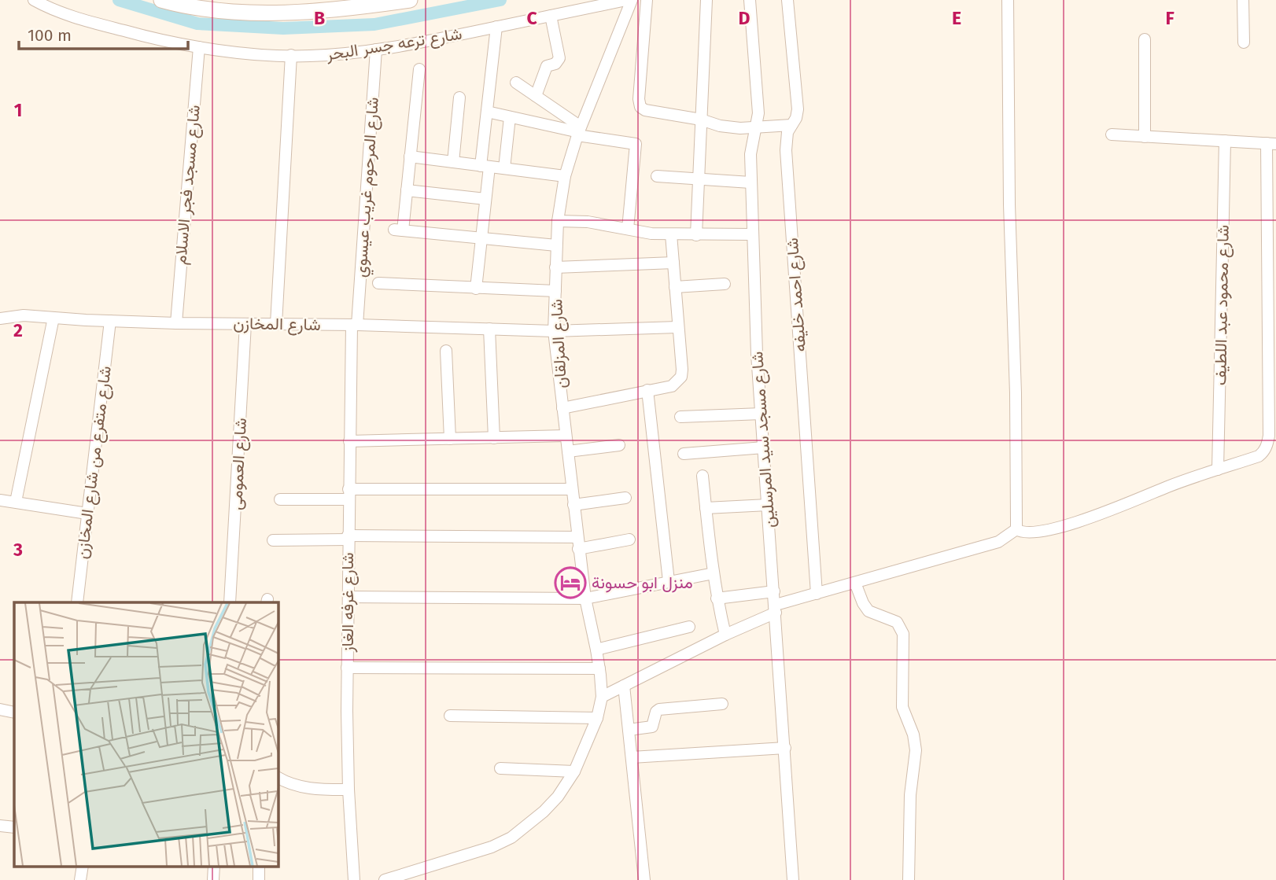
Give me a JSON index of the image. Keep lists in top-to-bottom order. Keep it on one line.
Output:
{"streets":{"street":["شارع ترعه جسر البحر","شارع مسجد فجر الاسلام","شارع المرحوم غريب عيسوي","شارع احمد خليفه","شارع محمود عبد اللطيف","شارع المخازن","شارع المزلقان","شارع مسجد سيد المرسلين","شارع متفرع من شارع المخازن","شارع العمومى","شارع غرفه الغاز"]},"crossings":[["شارع ترعه جسر البحر","شارع مسجد فجر الاسلام"],["شارع ترعه جسر البحر","شارع المرحوم غريب عيسوي"],["شارع مسجد فجر الاسلام","شارع المخازن"],["شارع المرحوم غريب عيسوي","شارع المخازن"],["شارع المرحوم غريب عيسوي","شارع غرفه الغاز"],["شارع المخازن","شارع المزلقان"],["شارع المخازن","شارع متفرع من شارع المخازن"],["شارع المخازن","شارع العمومى"],["شارع المخازن","شارع غرفه الغاز"]],"places":{"hotel":["منزل ابو حسونة"]},"scale_bar":"100 m","grid":{"columns":["B","C","D","E","F"],"rows":["1","2","3"]}}
